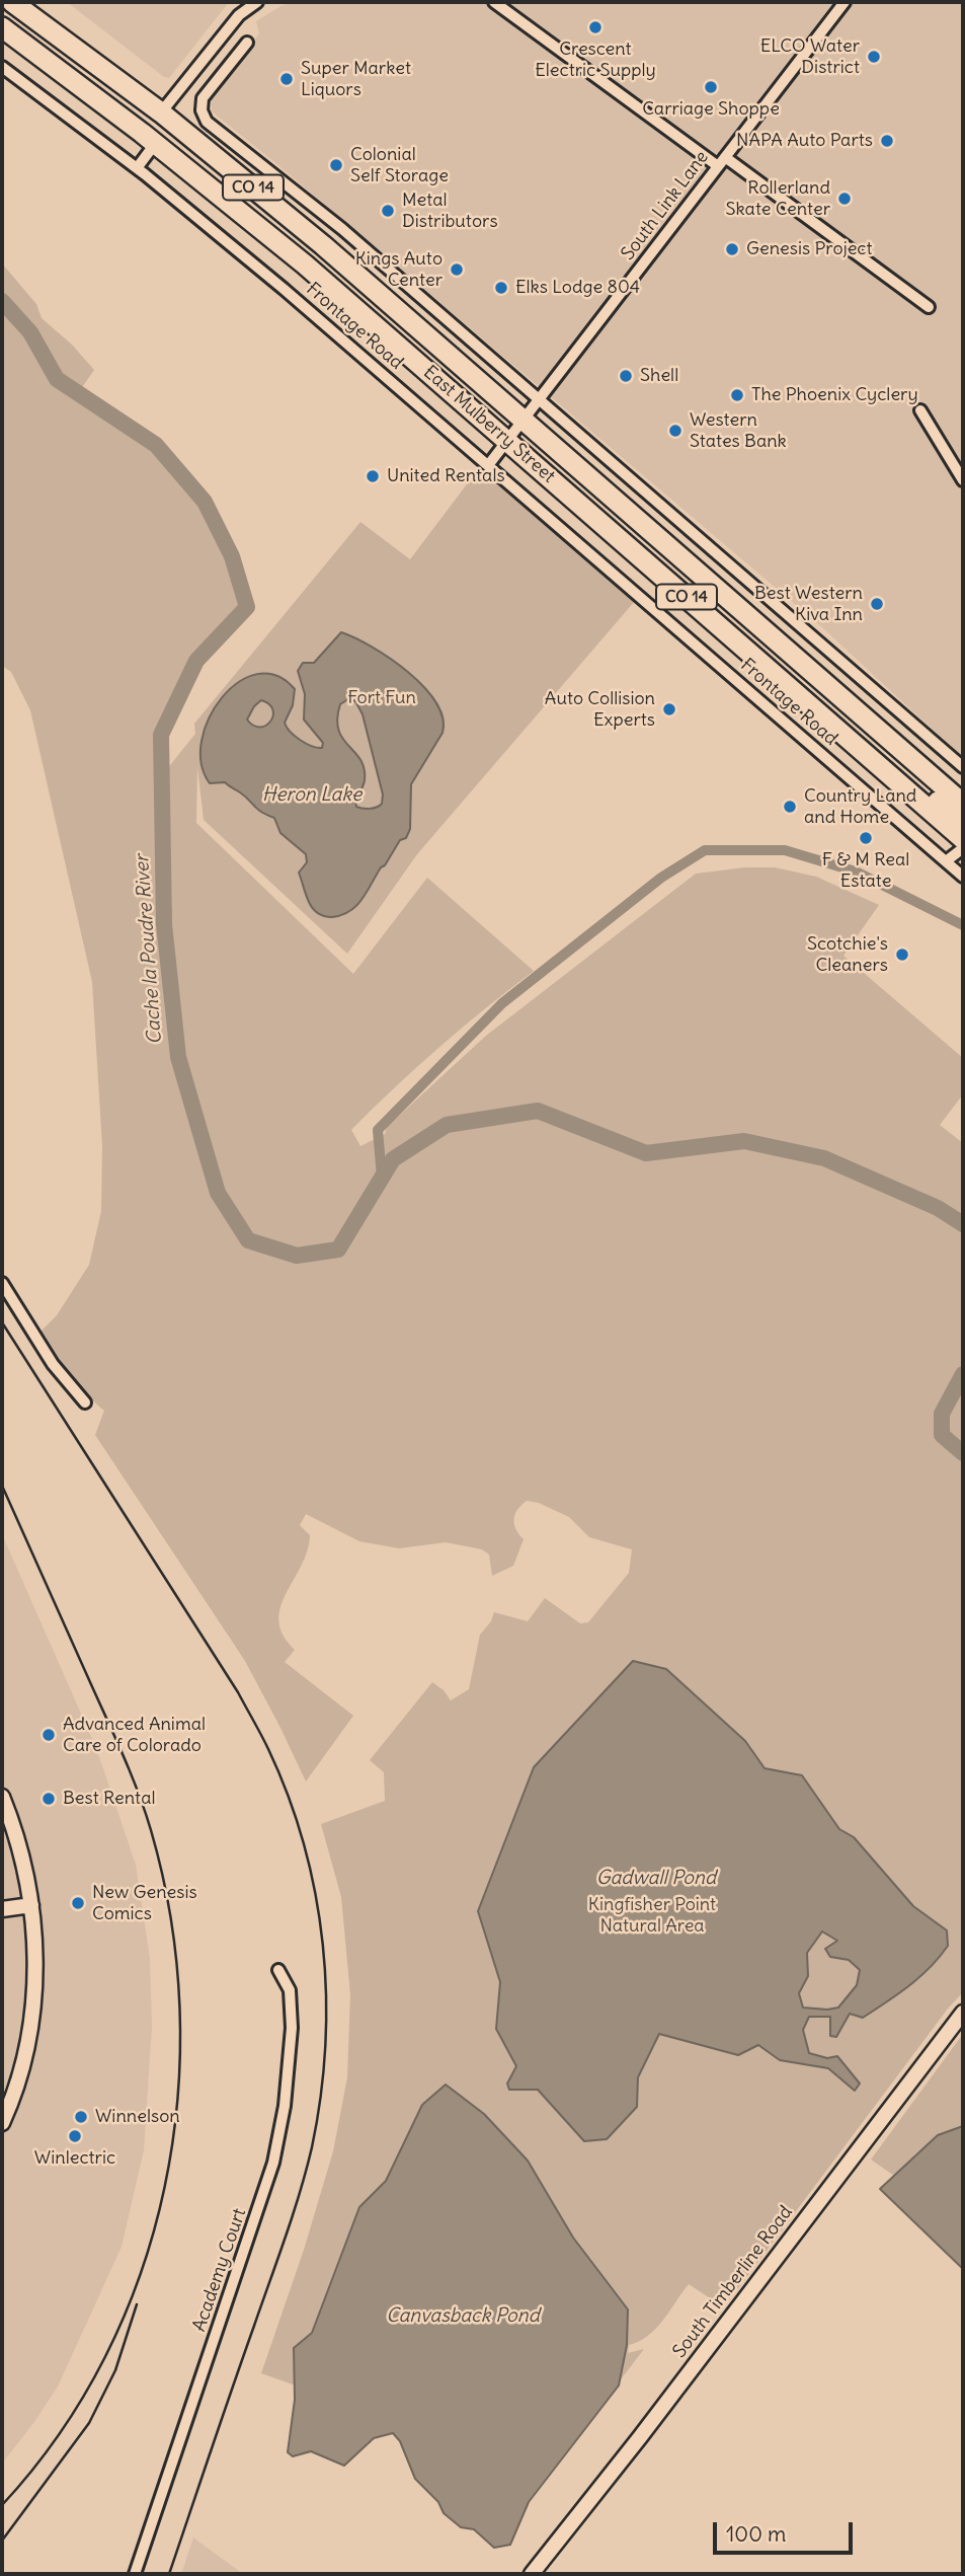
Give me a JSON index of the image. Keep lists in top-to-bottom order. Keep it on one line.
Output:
{"streets":{"highway":["CO 14","East Mulberry Street"],"main road":["South Timberline Road"],"street":["South Link Lane","Frontage Road","Academy Court"]},"crossings":[["South Link Lane","Frontage Road"],["South Link Lane","East Mulberry Street"]],"water":["Heron Lake","Cache la Poudre River","Gadwall Pond","Canvasback Pond"],"parks":["Fort Fun","Kingfisher Point Natural Area"],"places":["Crescent Electric Supply","ELCO Water District","Super Market Liquors","Carriage Shoppe","NAPA Auto Parts","Colonial Self Storage","Rollerland Skate Center","Metal Distributors","Genesis Project","Kings Auto Center","Elks Lodge 804","Shell","The Phoenix Cyclery","Western States Bank","United Rentals","Best Western Kiva Inn","Auto Collision Experts","Country Land and Home","F & M Real Estate","Scotchie's Cleaners","Advanced Animal Care of Colorado","Best Rental","New Genesis Comics","Winnelson","Winlectric"],"scale_bar":"100 m"}
